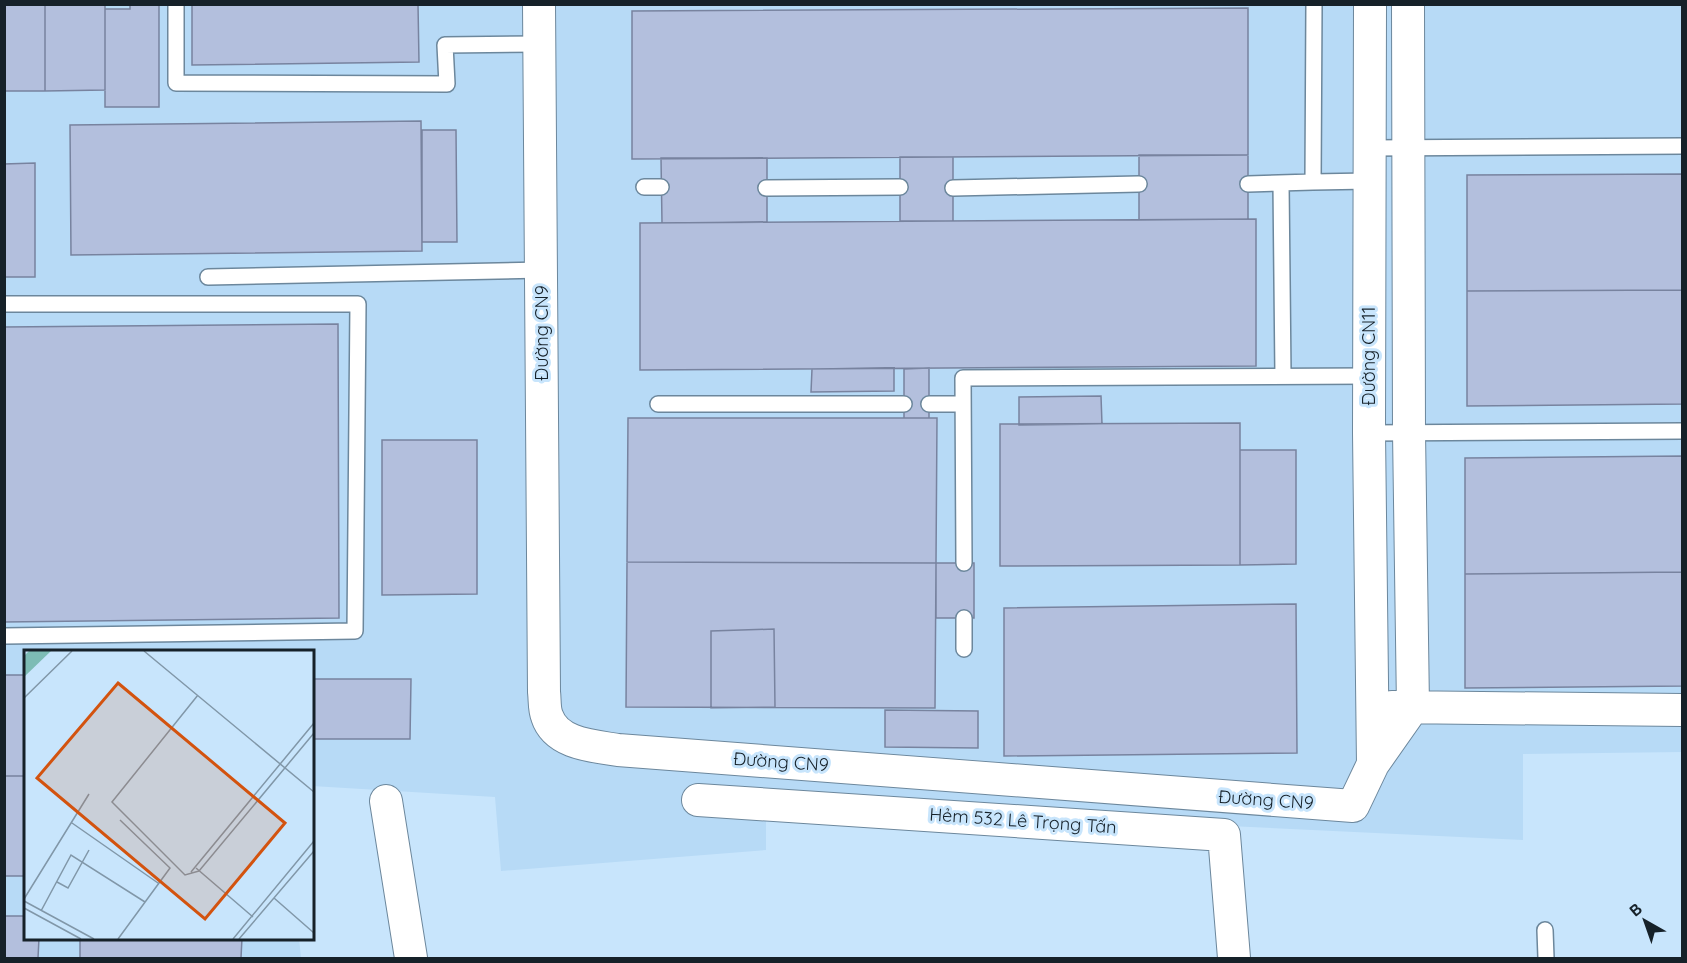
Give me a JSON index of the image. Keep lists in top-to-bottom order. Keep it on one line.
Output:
{"streets":{"street":["Đường CN9","Đường CN11","Hẻm 532 Lê Trọng Tấn"]},"crossings":[["Đường CN9","Đường CN11"]],"north":"top left"}
